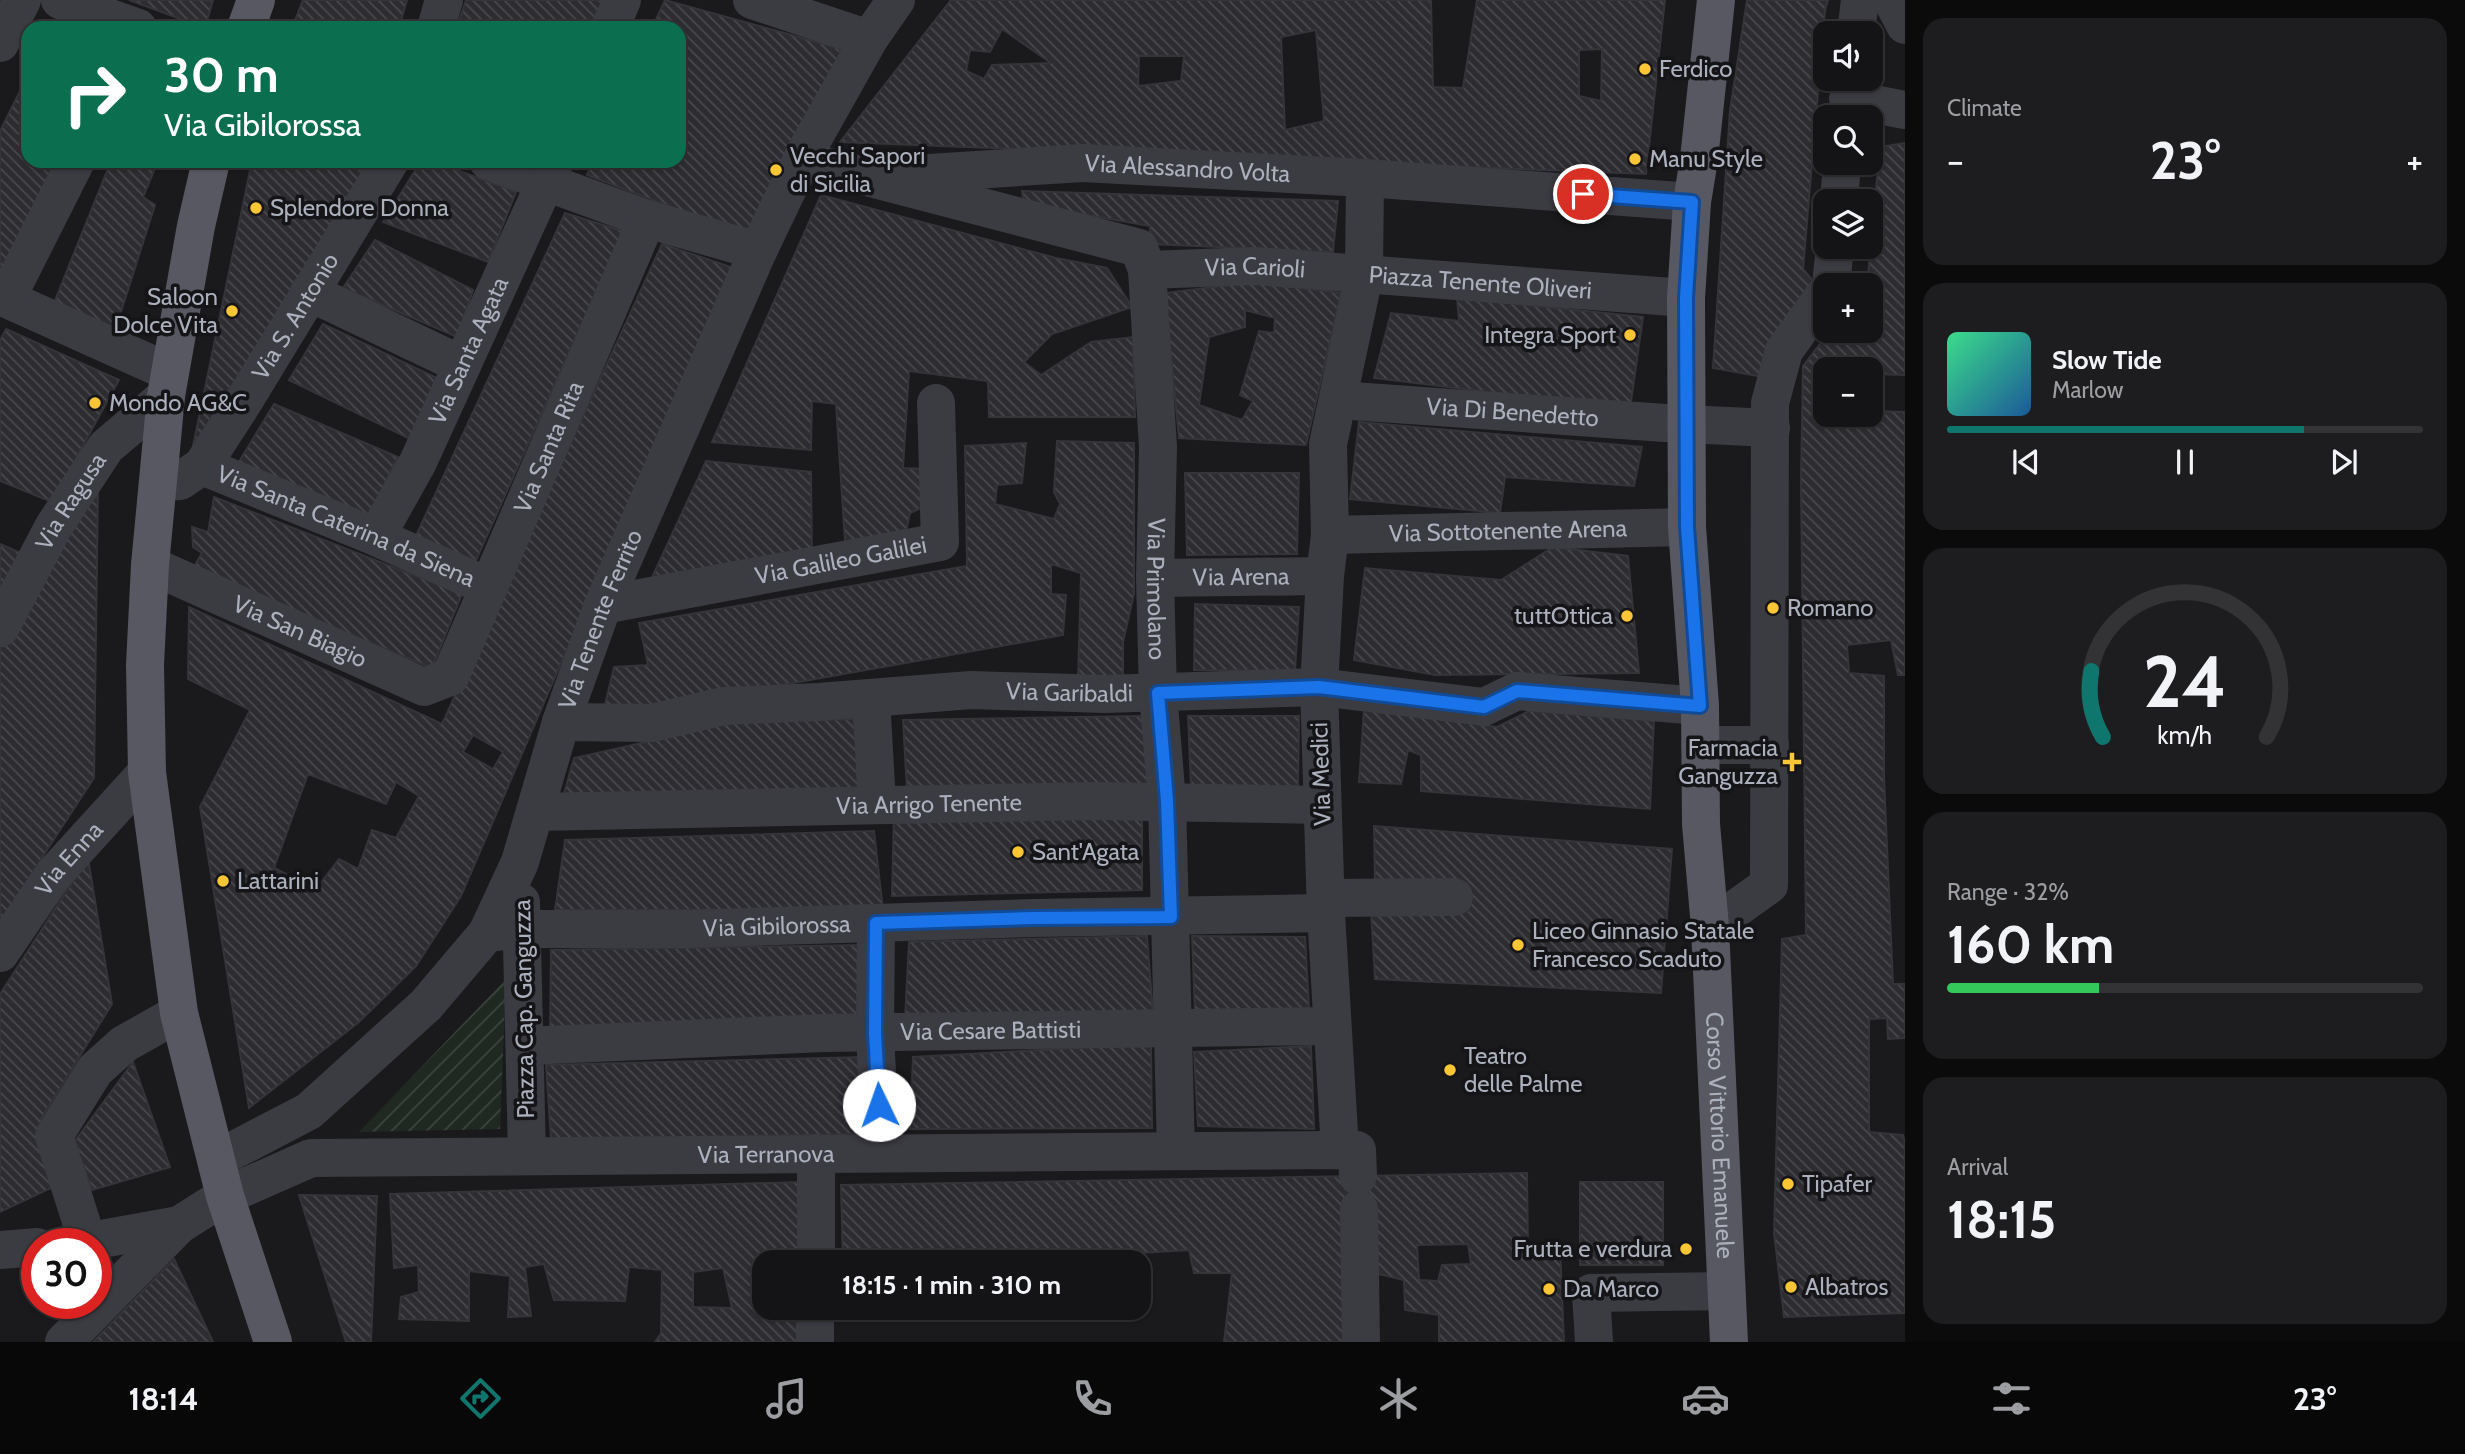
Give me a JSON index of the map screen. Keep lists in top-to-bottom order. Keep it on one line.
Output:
{"streets":{"main road":["Corso Vittorio Emanuele"],"street":["Via Alessandro Volta","Via Carioli","Piazza Tenente Oliveri","Via S. Antonio","Via Santa Agata","Via Di Benedetto","Via Santa Rita","Via Ragusa","Via Santa Caterina da Siena","Via Sottotenente Arena","Via Galileo Galilei","Via Arena","Via Primolano","Via Tenente Ferrito","Via San Biagio","Via Garibaldi","Via Medici","Via Arrigo Tenente","Via Enna","Via Gibilorossa","Piazza Cap. Ganguzza","Via Cesare Battisti","Via Terranova"]},"crossings":[["Via Alessandro Volta","Piazza Tenente Oliveri"],["Via Carioli","Piazza Tenente Oliveri"],["Via Carioli","Via Primolano"],["Via Carioli","Via Medici"],["Piazza Tenente Oliveri","Via Medici"],["Piazza Tenente Oliveri","Corso Vittorio Emanuele"],["Via S. Antonio","Via Santa Caterina da Siena"],["Via Santa Agata","Via Santa Caterina da Siena"],["Via Di Benedetto","Via Medici"],["Via Di Benedetto","Corso Vittorio Emanuele"],["Via Santa Rita","Via Santa Caterina da Siena"],["Via Santa Rita","Via San Biagio"],["Via Sottotenente Arena","Via Medici"],["Via Sottotenente Arena","Corso Vittorio Emanuele"],["Via Galileo Galilei","Via Tenente Ferrito"],["Via Arena","Via Primolano"],["Via Arena","Via Medici"],["Via Primolano","Via Garibaldi"],["Via Primolano","Via Arrigo Tenente"],["Via Primolano","Via Gibilorossa"],["Via Primolano","Via Cesare Battisti"],["Via Primolano","Via Terranova"],["Via Tenente Ferrito","Via Garibaldi"],["Via Tenente Ferrito","Via Arrigo Tenente"],["Via Tenente Ferrito","Via Gibilorossa"],["Via Tenente Ferrito","Piazza Cap. Ganguzza"],["Via Garibaldi","Via Medici"],["Via Garibaldi","Corso Vittorio Emanuele"],["Via Medici","Via Arrigo Tenente"],["Via Medici","Via Gibilorossa"],["Via Medici","Via Cesare Battisti"],["Via Medici","Via Terranova"],["Via Gibilorossa","Piazza Cap. Ganguzza"],["Piazza Cap. Ganguzza","Via Cesare Battisti"],["Piazza Cap. Ganguzza","Via Terranova"]],"places":{"other":["Ferdico","Manu Style","Vecchi Sapori di Sicilia","Splendore Donna","Saloon Dolce Vita","Integra Sport","Mondo AG&C","Romano","tuttOttica","Sant'Agata","Lattarini","Liceo Ginnasio Statale Francesco Scaduto","Teatro delle Palme","Tipafer","Frutta e verdura","Albatros","Da Marco"],"health":["Farmacia Ganguzza"]},"page":{"tile":["Climate",["Range · 32%","160 km"],["Arrival","18:15"]],"map_buttons":["+","−"],"turn":["30 m","Via Gibilorossa"],"heat":["−","23°","+"],"song":["Slow Tide","Marlow"],"limit":"30","trip":"18:15 · 1 min · 310 m","tabs":["18:14","23°"],"gauge":["24","km/h"]}}
